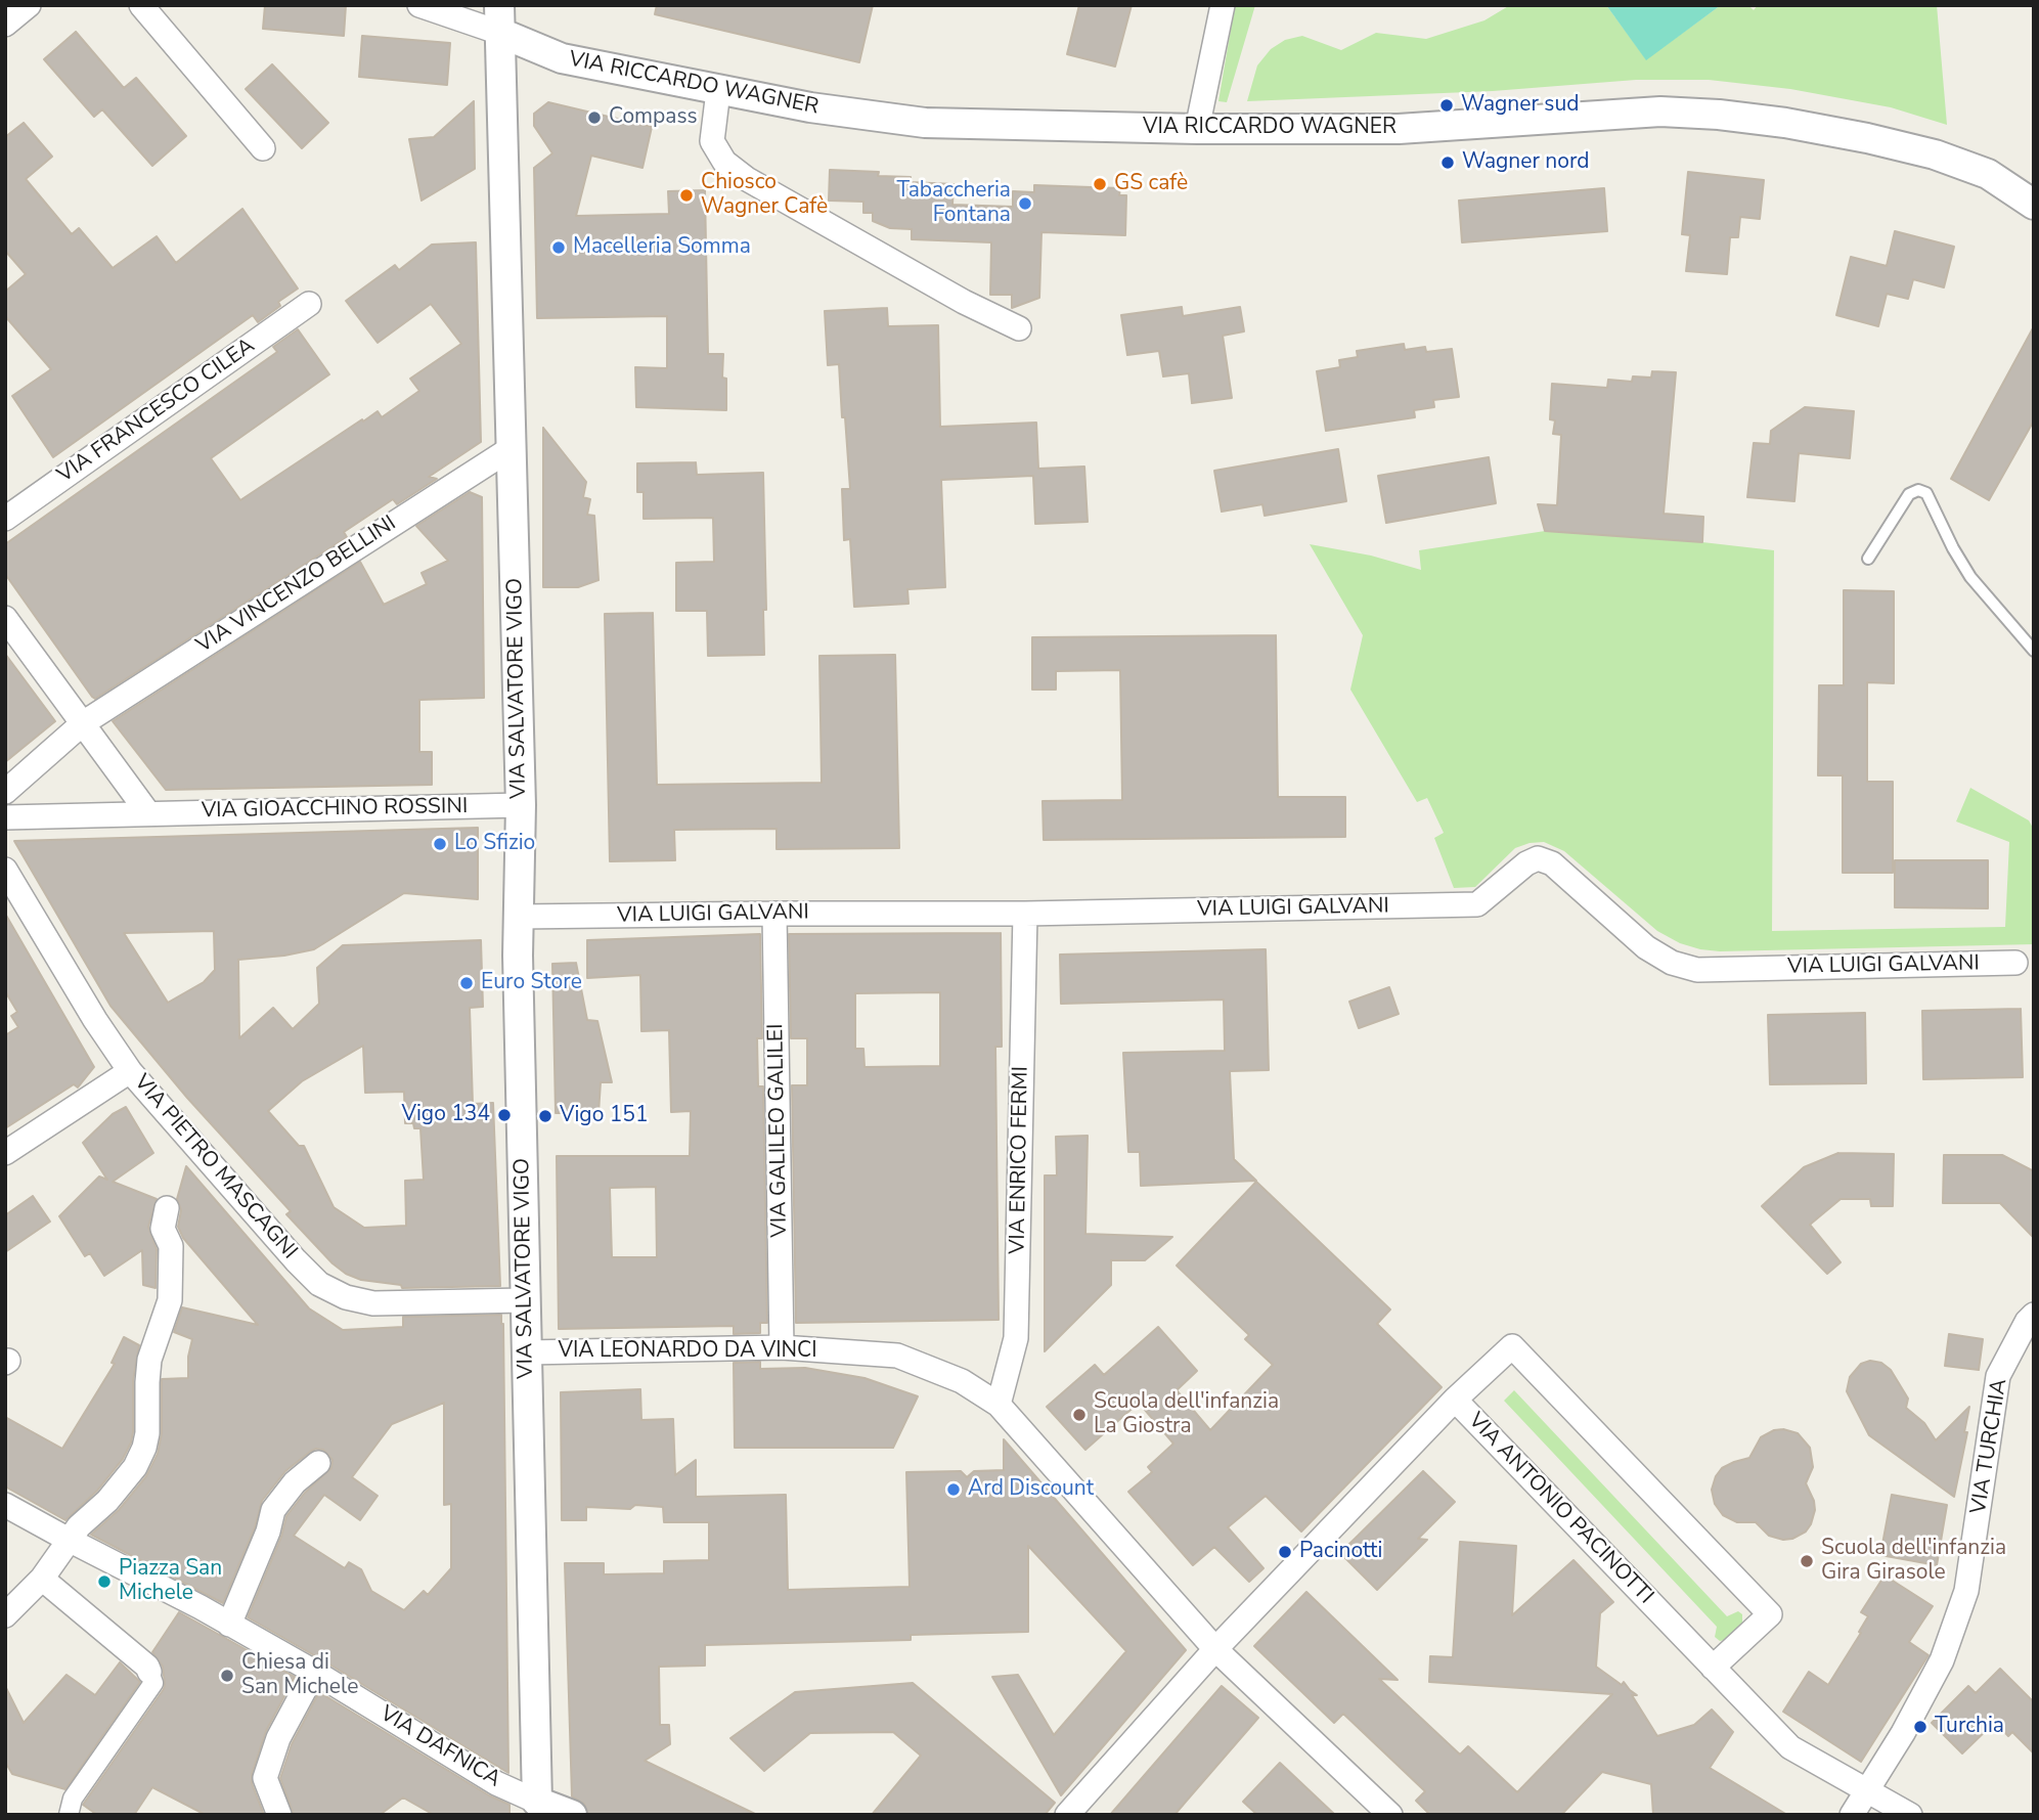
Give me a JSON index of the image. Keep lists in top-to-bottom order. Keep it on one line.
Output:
{"streets":{"street":["VIA RICCARDO WAGNER","VIA FRANCESCO CILEA","VIA VINCENZO BELLINI","VIA SALVATORE VIGO","VIA GIOACCHINO ROSSINI","VIA LUIGI GALVANI","VIA GALILEO GALILEI","VIA ENRICO FERMI","VIA PIETRO MASCAGNI","VIA LEONARDO DA VINCI","VIA TURCHIA","VIA ANTONIO PACINOTTI","VIA DAFNICA"]},"crossings":[["VIA RICCARDO WAGNER","VIA SALVATORE VIGO"],["VIA VINCENZO BELLINI","VIA SALVATORE VIGO"],["VIA SALVATORE VIGO","VIA GIOACCHINO ROSSINI"],["VIA SALVATORE VIGO","VIA LUIGI GALVANI"],["VIA SALVATORE VIGO","VIA PIETRO MASCAGNI"],["VIA SALVATORE VIGO","VIA LEONARDO DA VINCI"],["VIA SALVATORE VIGO","VIA DAFNICA"],["VIA LUIGI GALVANI","VIA GALILEO GALILEI"],["VIA LUIGI GALVANI","VIA ENRICO FERMI"],["VIA GALILEO GALILEI","VIA LEONARDO DA VINCI"],["VIA ENRICO FERMI","VIA LEONARDO DA VINCI"],["VIA LEONARDO DA VINCI","VIA ANTONIO PACINOTTI"],["VIA TURCHIA","VIA ANTONIO PACINOTTI"]],"places":["Wagner sud","Compass","Wagner nord","GS cafè","Chiosco Wagner Cafè","Tabaccheria Fontana","Macelleria Somma","Lo Sfizio","Euro Store","Vigo 134","Vigo 151","Scuola dell'infanzia La Giostra","Ard Discount","Pacinotti","Scuola dell'infanzia Gira Girasole","Piazza San Michele","Chiesa di San Michele","Turchia"]}
